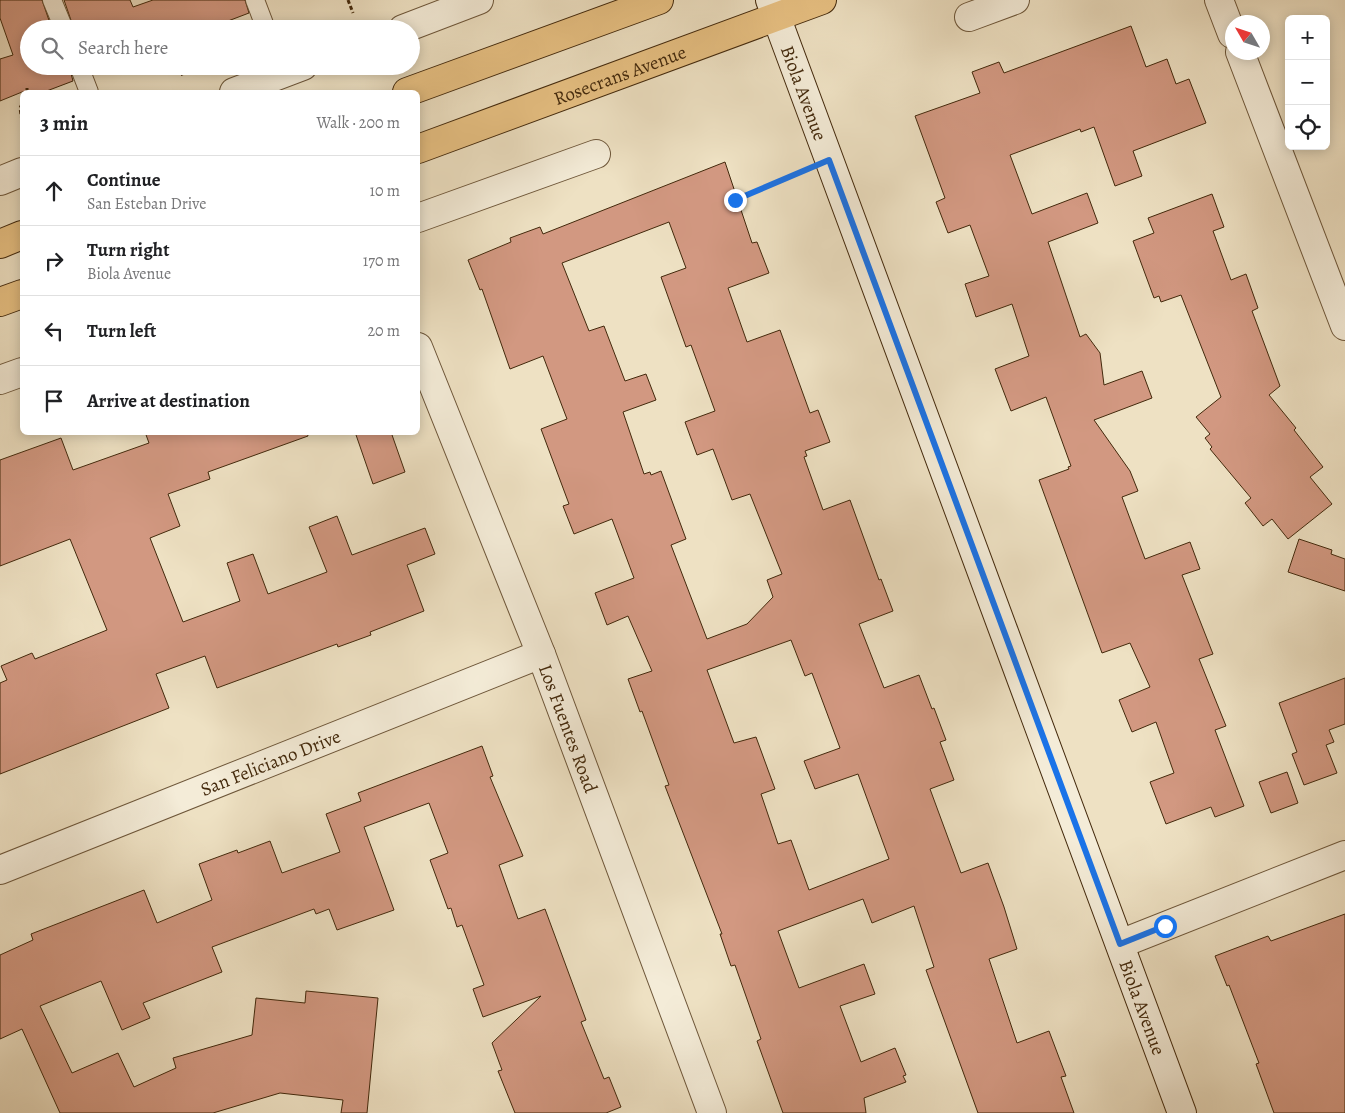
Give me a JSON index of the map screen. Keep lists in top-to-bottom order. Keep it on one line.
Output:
{"streets":{"main road":["Rosecrans Avenue"],"street":["Biola Avenue","Los Fuentes Road","San Feliciano Drive"]},"crossings":[["Rosecrans Avenue","Biola Avenue"],["Los Fuentes Road","San Feliciano Drive"]],"north":"top left","page":{"map_buttons":["+","−"],"search":"Search here","heading":["3 min","Walk · 200 m"],"list":[["Continue","San Esteban Drive","10 m"],["Turn right","Biola Avenue","170 m"],["Turn left","20 m"],"Arrive at destination"]}}
